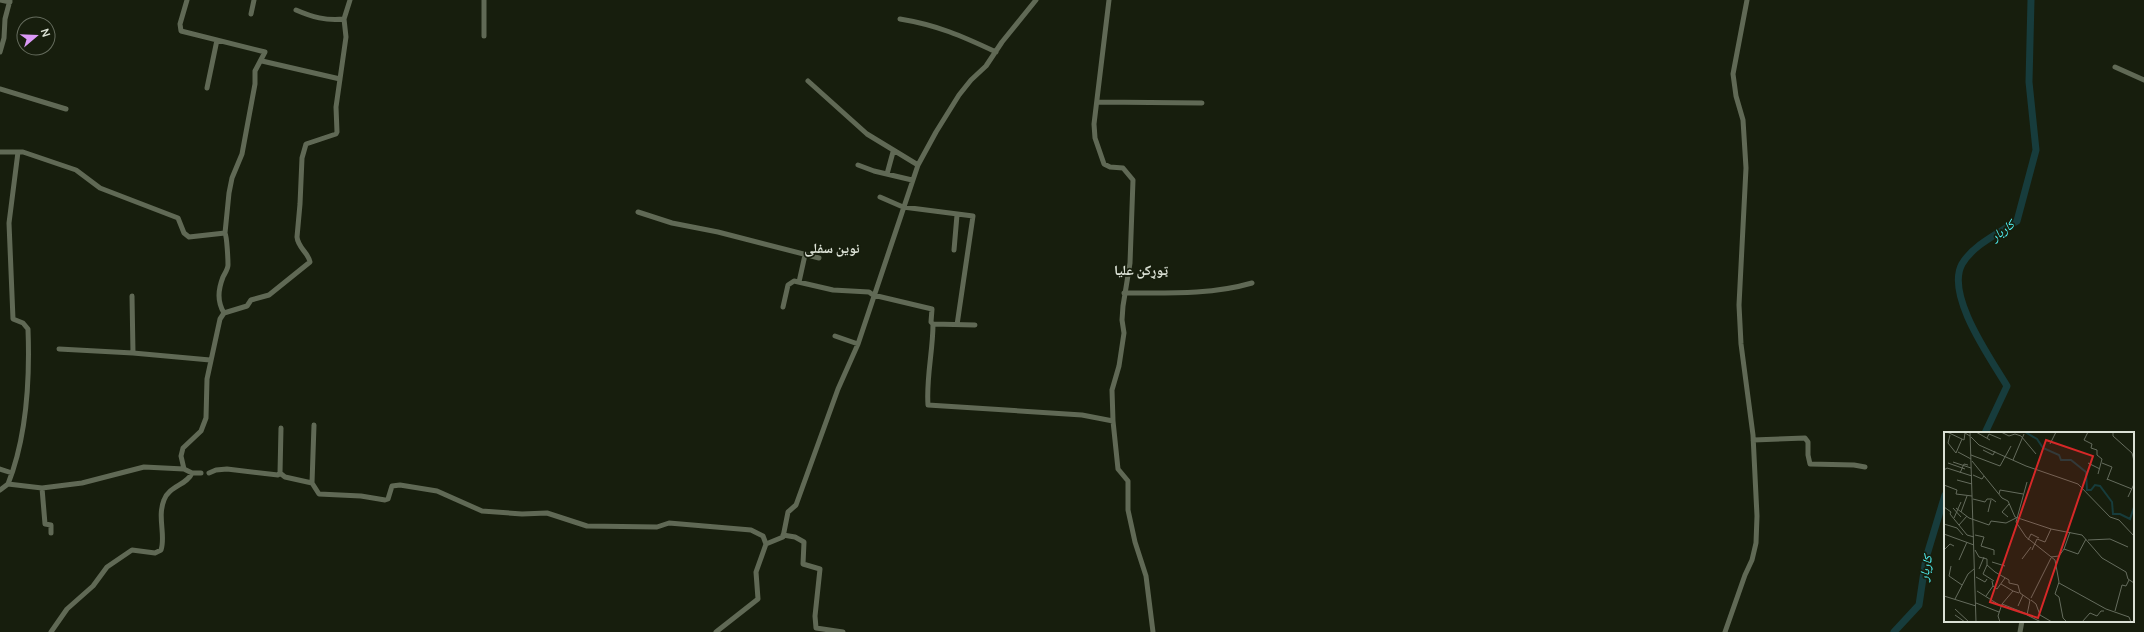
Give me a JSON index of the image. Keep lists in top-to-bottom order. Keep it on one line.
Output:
{"districts":["نوین سفلى","ټوړکن علیا"],"water":["کاربار"],"north":"right"}
